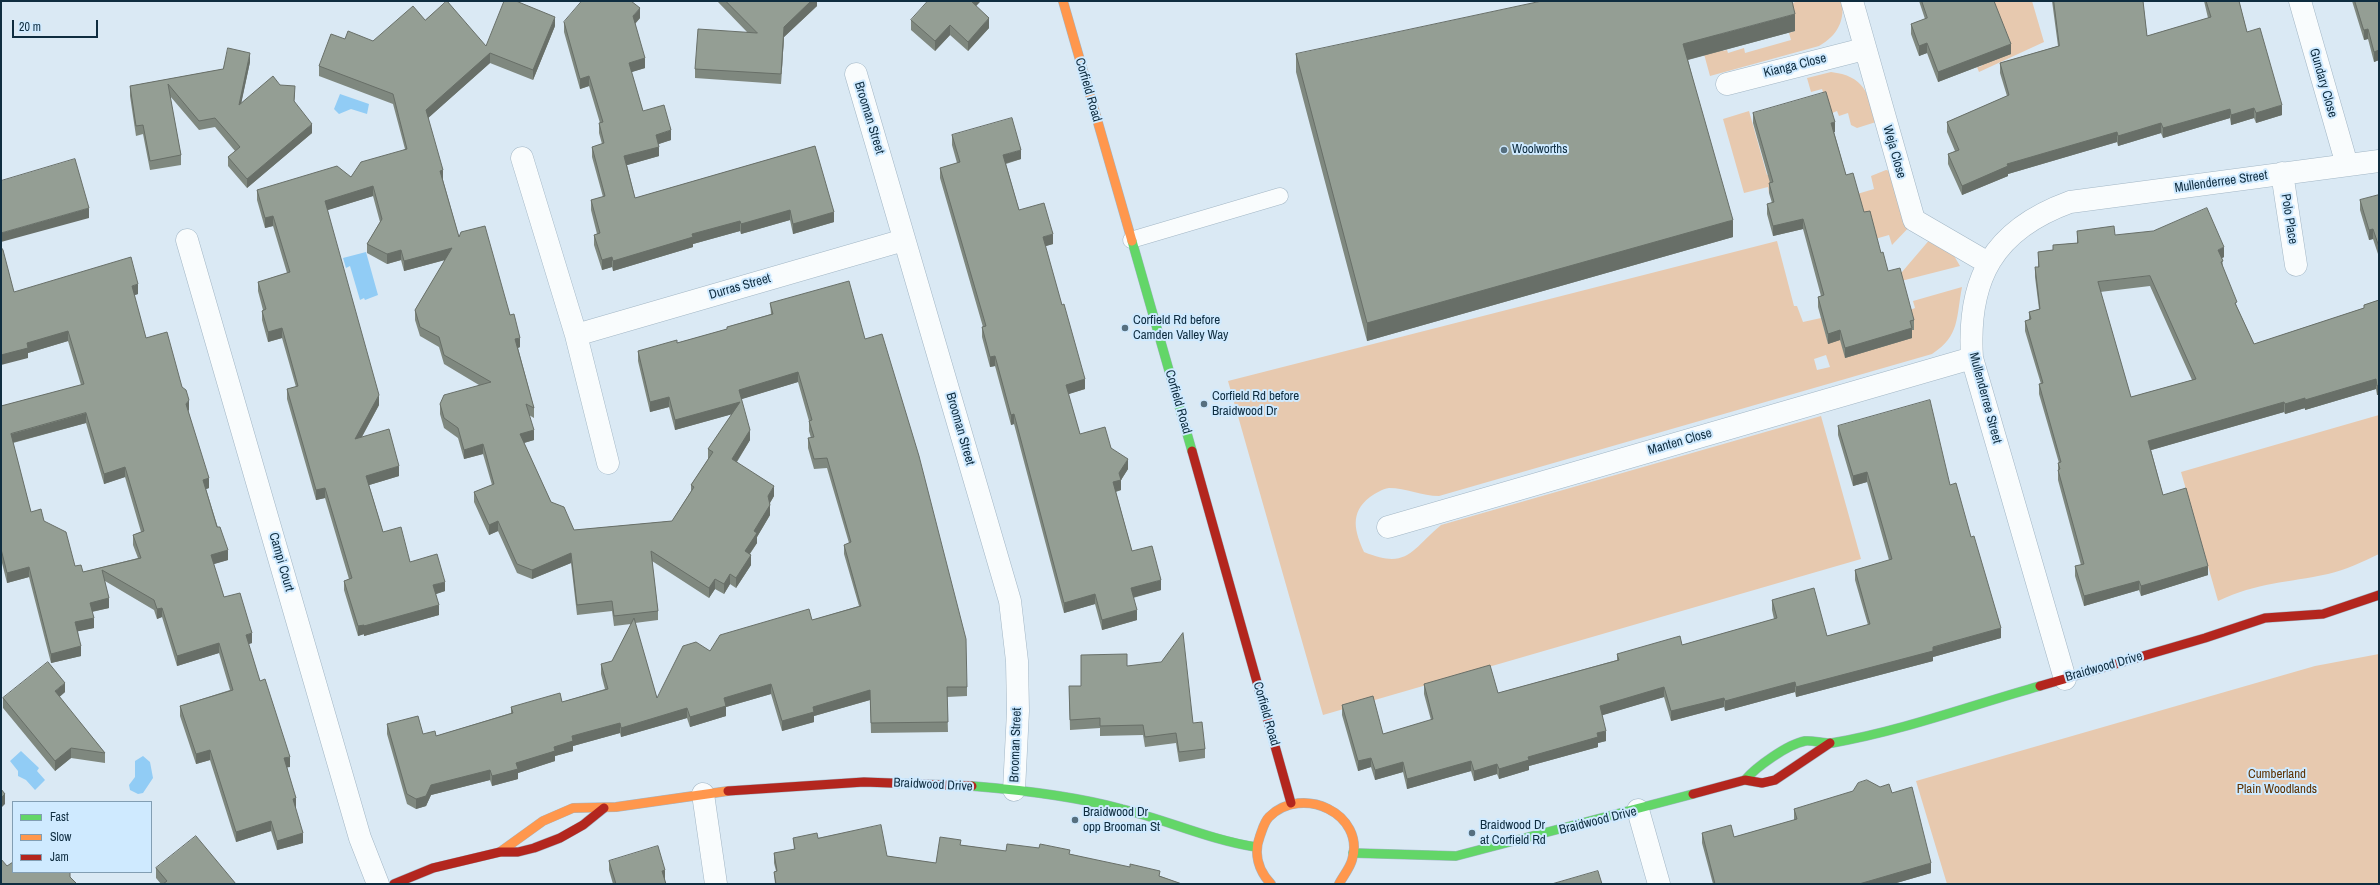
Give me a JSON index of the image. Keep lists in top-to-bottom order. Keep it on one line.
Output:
{"streets":{"street":["Kianga Close","Gundary Close","Corfield Road","Brooman Street","Weja Close","Mullenderree Street","Polo Place","Durras Street","Manten Close","Campi Court","Braidwood Drive"]},"crossings":[["Kianga Close","Weja Close"],["Gundary Close","Mullenderree Street"],["Brooman Street","Durras Street"],["Brooman Street","Braidwood Drive"],["Weja Close","Mullenderree Street"],["Mullenderree Street","Polo Place"],["Mullenderree Street","Manten Close"],["Mullenderree Street","Braidwood Drive"]],"parks":["Cumberland Plain Woodlands"],"places":["Woolworths","Corfield Rd before Camden Valley Way","Corfield Rd before Braidwood Dr","Braidwood Dr opp Brooman St","Braidwood Dr at Corfield Rd"],"legend":["Fast","Slow","Jam"],"scale_bar":"20 m"}
